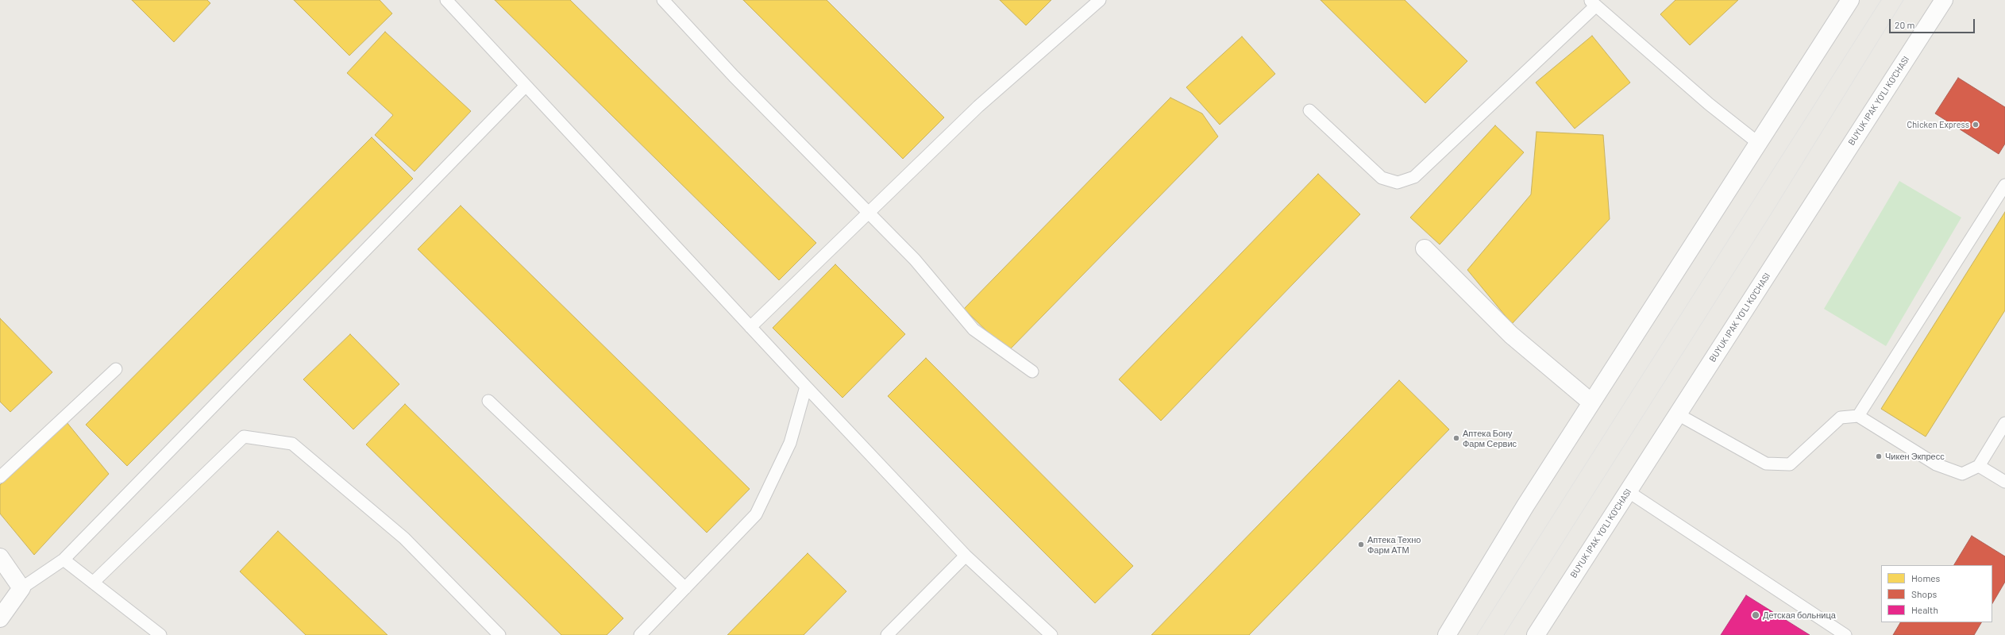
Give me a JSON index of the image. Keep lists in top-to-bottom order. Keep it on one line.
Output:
{"streets":{"main road":["BUYUK IPAK YO'LI KO'CHASI"]},"places":["Chicken Express","Аптека Бону Фарм Сервис","Чикен Экпресс","Аптека Техно Фарм АТМ","Детская больница"],"legend":["Homes","Shops","Health"],"scale_bar":"20 m"}
